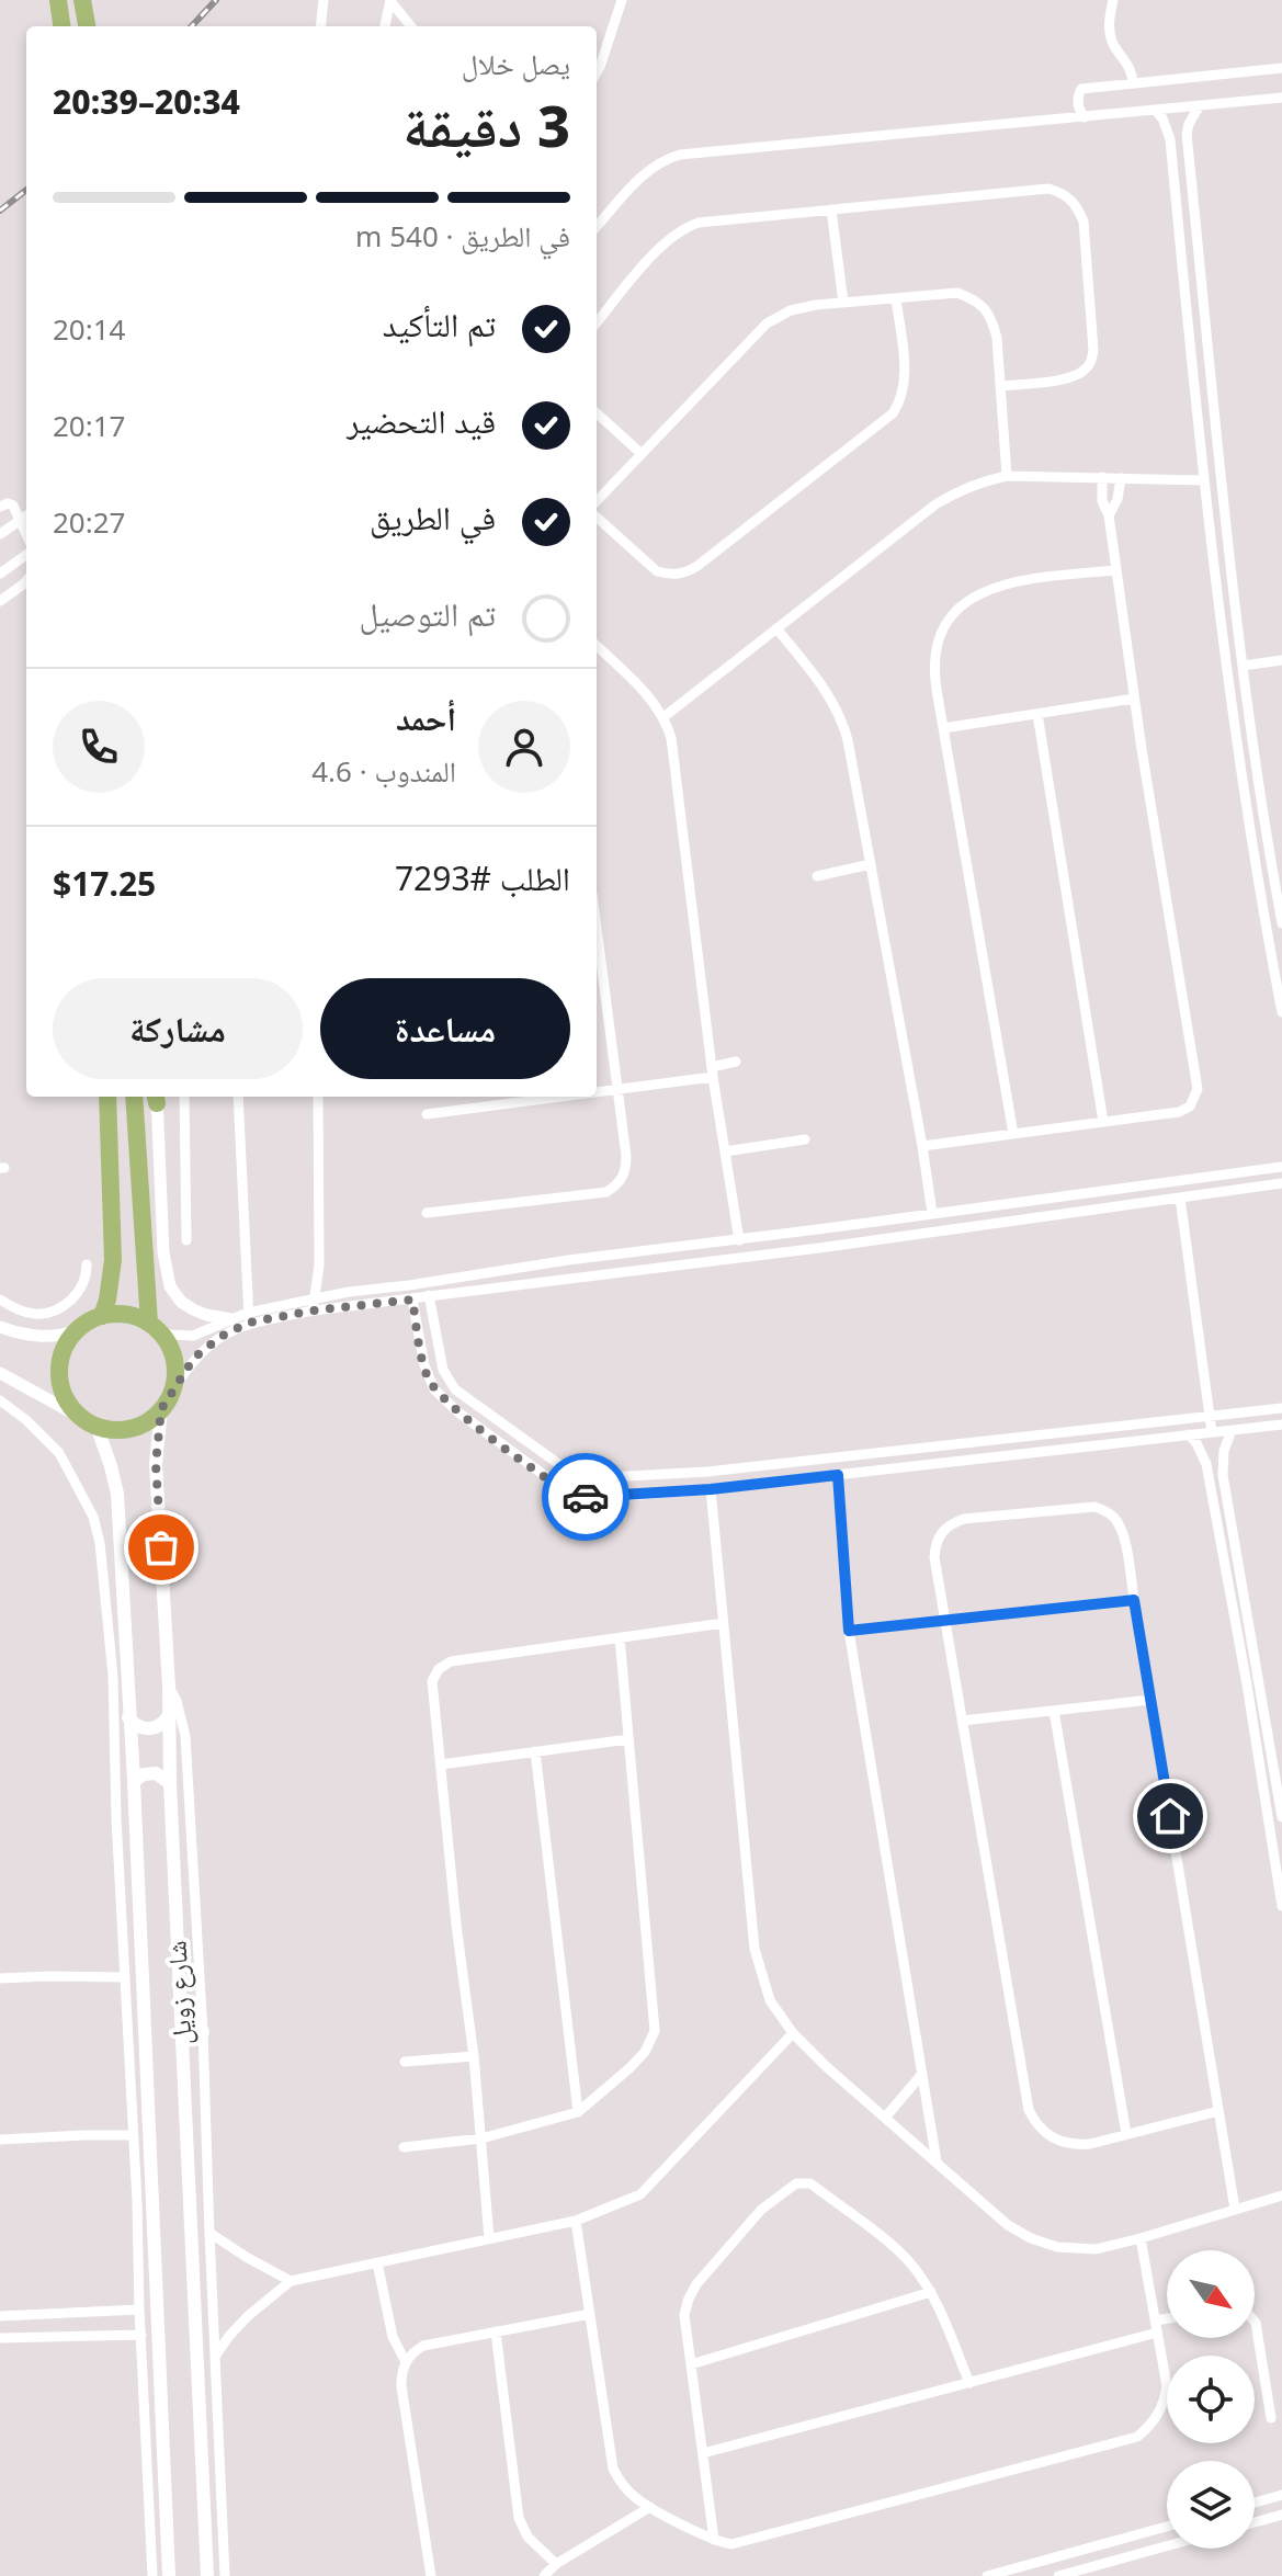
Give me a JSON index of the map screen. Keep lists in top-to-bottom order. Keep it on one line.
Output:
{"streets":{"main road":["شارع زويل"]},"north":"bottom right","page":{"heading":["3 دقيقة","يصل خلال","20:34–20:39"],"panel":["أحمد","المندوب · 4.6","الطلب #7293","$17.25"],"bar":"في الطريق · 540 m","list":[["تم التأكيد","20:14"],["قيد التحضير","20:17"],["في الطريق","20:27"],"تم التوصيل"],"buttons":["مساعدة","مشاركة"]}}
